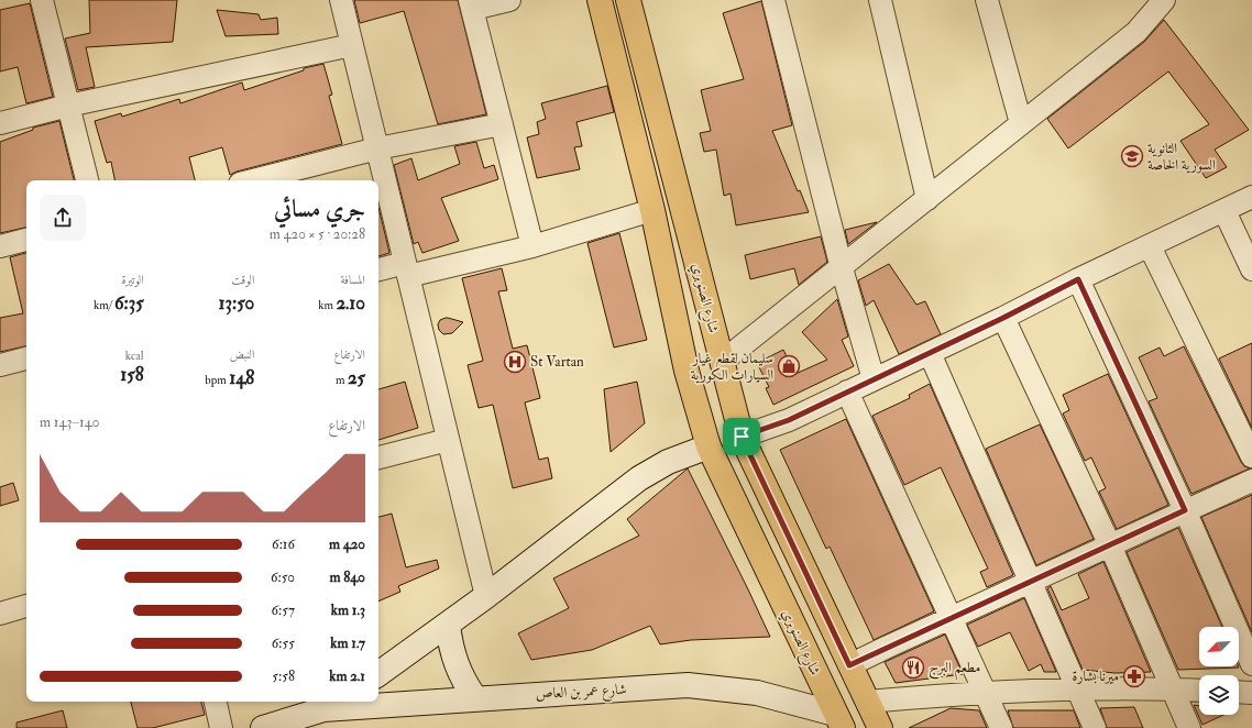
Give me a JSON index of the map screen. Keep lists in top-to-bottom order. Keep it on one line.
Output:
{"streets":{"main road":["شارع الصنوبري"],"street":["شارع عمر بن العاص"]},"crossings":[["شارع الصنوبري","شارع عمر بن العاص"]],"places":{"school or university":["الثانوية السورية الخاصة"],"hospital":["St Vartan"],"shop":["سليمان لقطع غيار السيارات الكورية"],"restaurant":["مطعم البرج"],"pharmacy":["ميرنا بشارة"]},"north":"bottom left","page":{"heading":["جري مسائي","20:28 · 5 × 420 m"],"stats":[["المسافة","2.10 km"],["الوقت","13:50"],["الوتيرة","6:35 /km"],["الارتفاع","25 m"],["النبض","148 bpm"],["kcal","158"]],"chart":["الارتفاع","140–143 m"],"list":[{"name":"420 m","note":"6:16"},{"name":"840 m","note":"6:50"},{"name":"1.3 km","note":"6:57"},{"name":"1.7 km","note":"6:55"},{"name":"2.1 km","note":"5:58"}]}}
